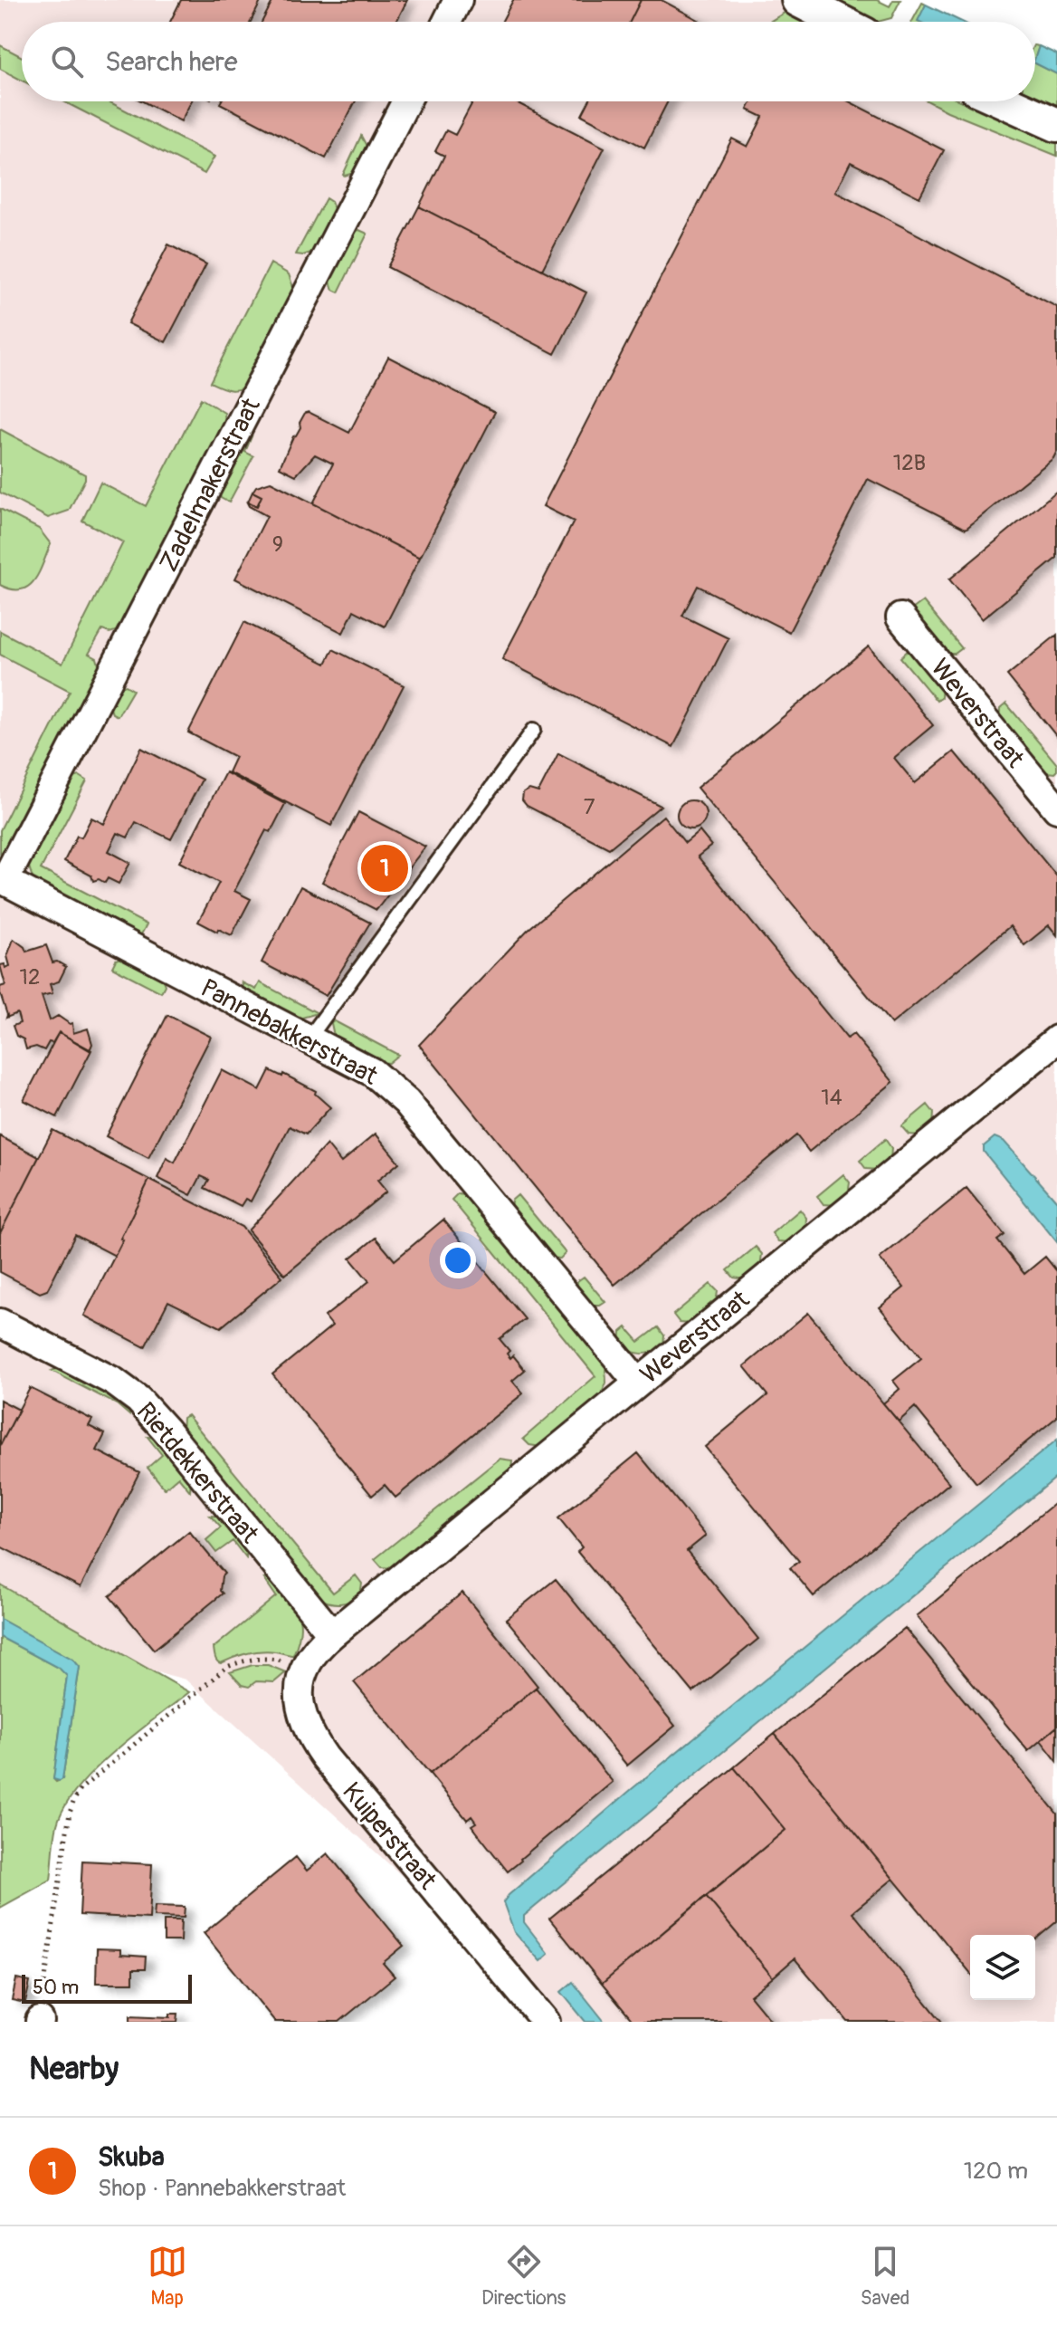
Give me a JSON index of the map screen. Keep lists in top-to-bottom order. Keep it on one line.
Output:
{"streets":{"street":["Zadelmakerstraat","Weverstraat","Pannebakkerstraat","Rietdekkerstraat","Kuiperstraat"]},"crossings":[["Zadelmakerstraat","Pannebakkerstraat"],["Weverstraat","Pannebakkerstraat"],["Weverstraat","Rietdekkerstraat"]],"house_numbers":["12B","9","7","12","14"],"scale_bar":"50 m","page":{"search":"Search here","pins":"1","scale":"50 m","heading":"Nearby","list":[{"mark":"1","name":"Skuba","note":"Shop · Pannebakkerstraat","value":"120 m"}],"nav":["Map","Directions","Saved"]}}
